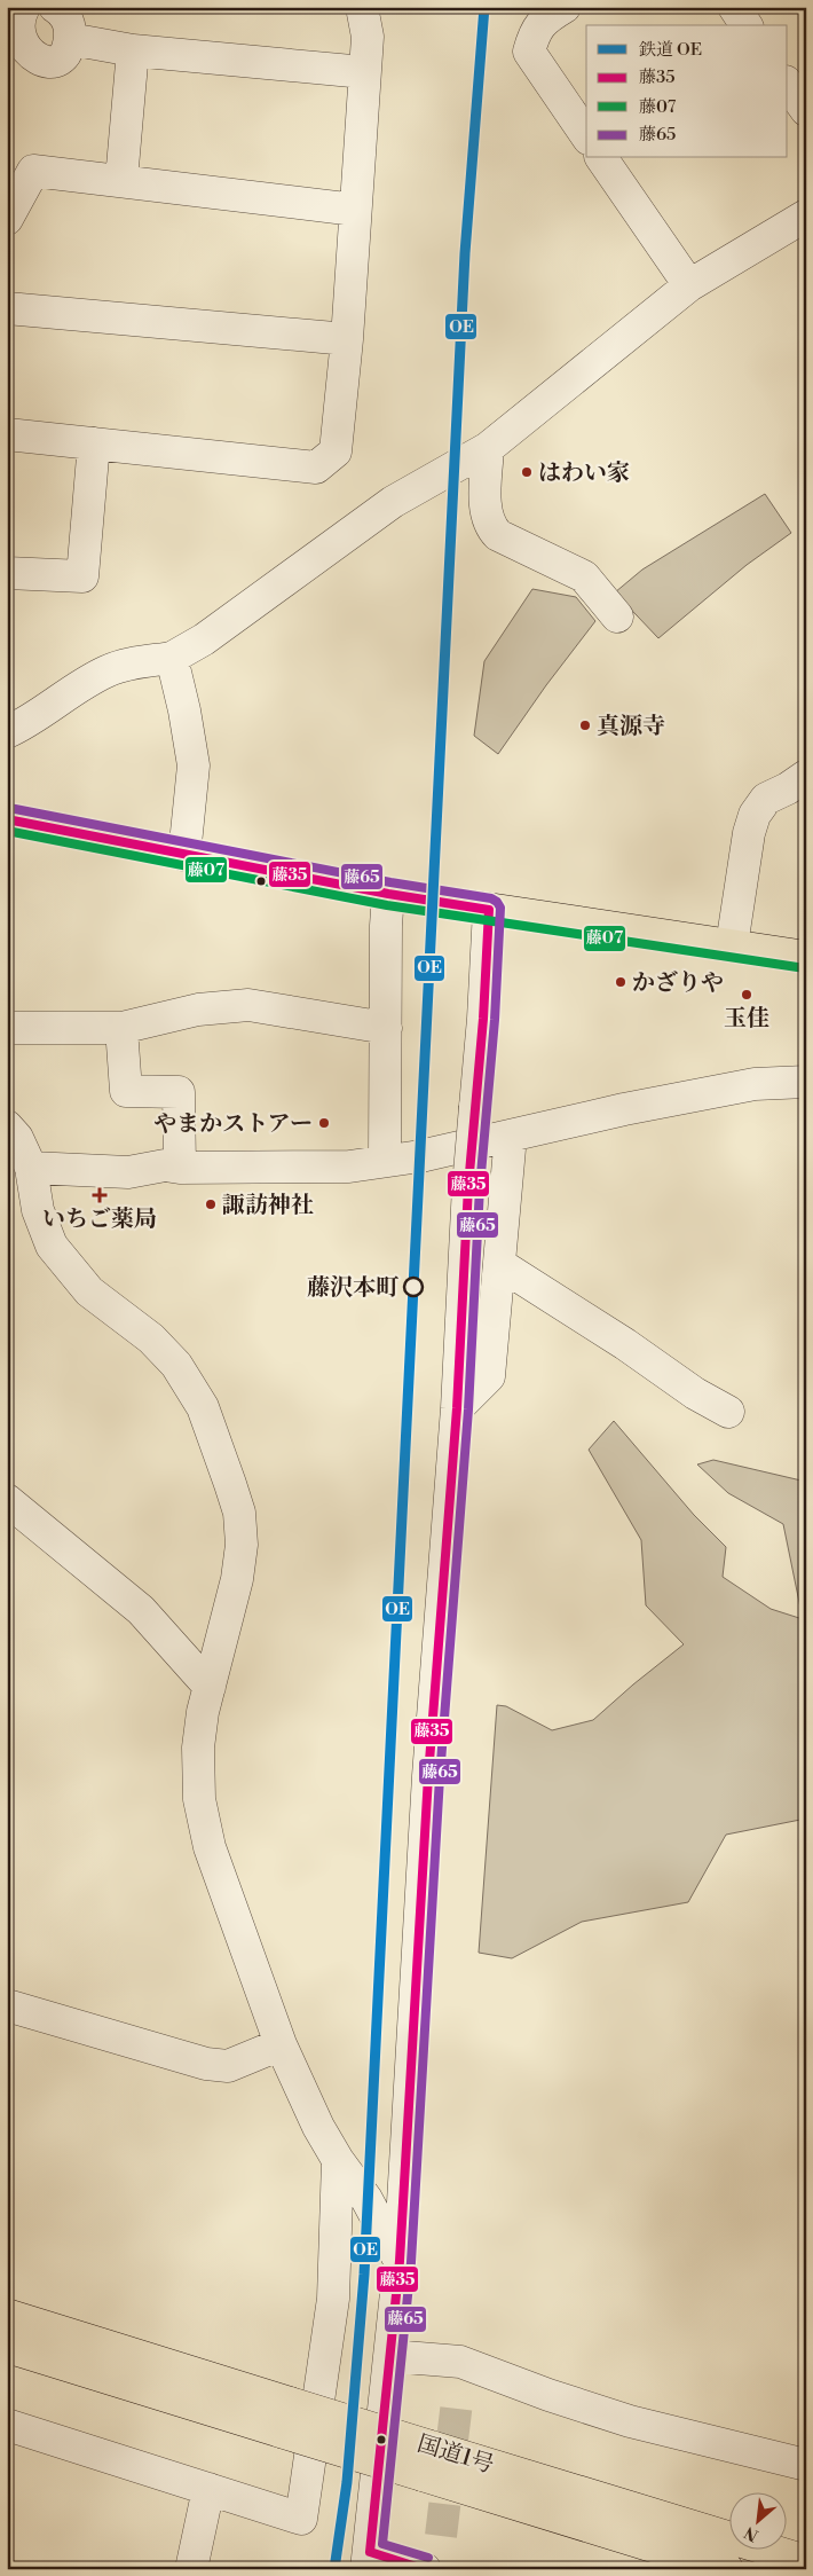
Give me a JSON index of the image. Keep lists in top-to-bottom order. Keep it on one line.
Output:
{"streets":{"main road":["国道1号"]},"places":{"other":["はわい家","真源寺","かざりや","玉佳","やまかストアー","諏訪神社","藤沢本町"],"health":["いちご薬局"]},"lines":["rail line OE","transit line 藤65","transit line 藤35","transit line 藤07"],"legend":["鉄道 OE","藤35","藤07","藤65"],"north":"bottom left"}
